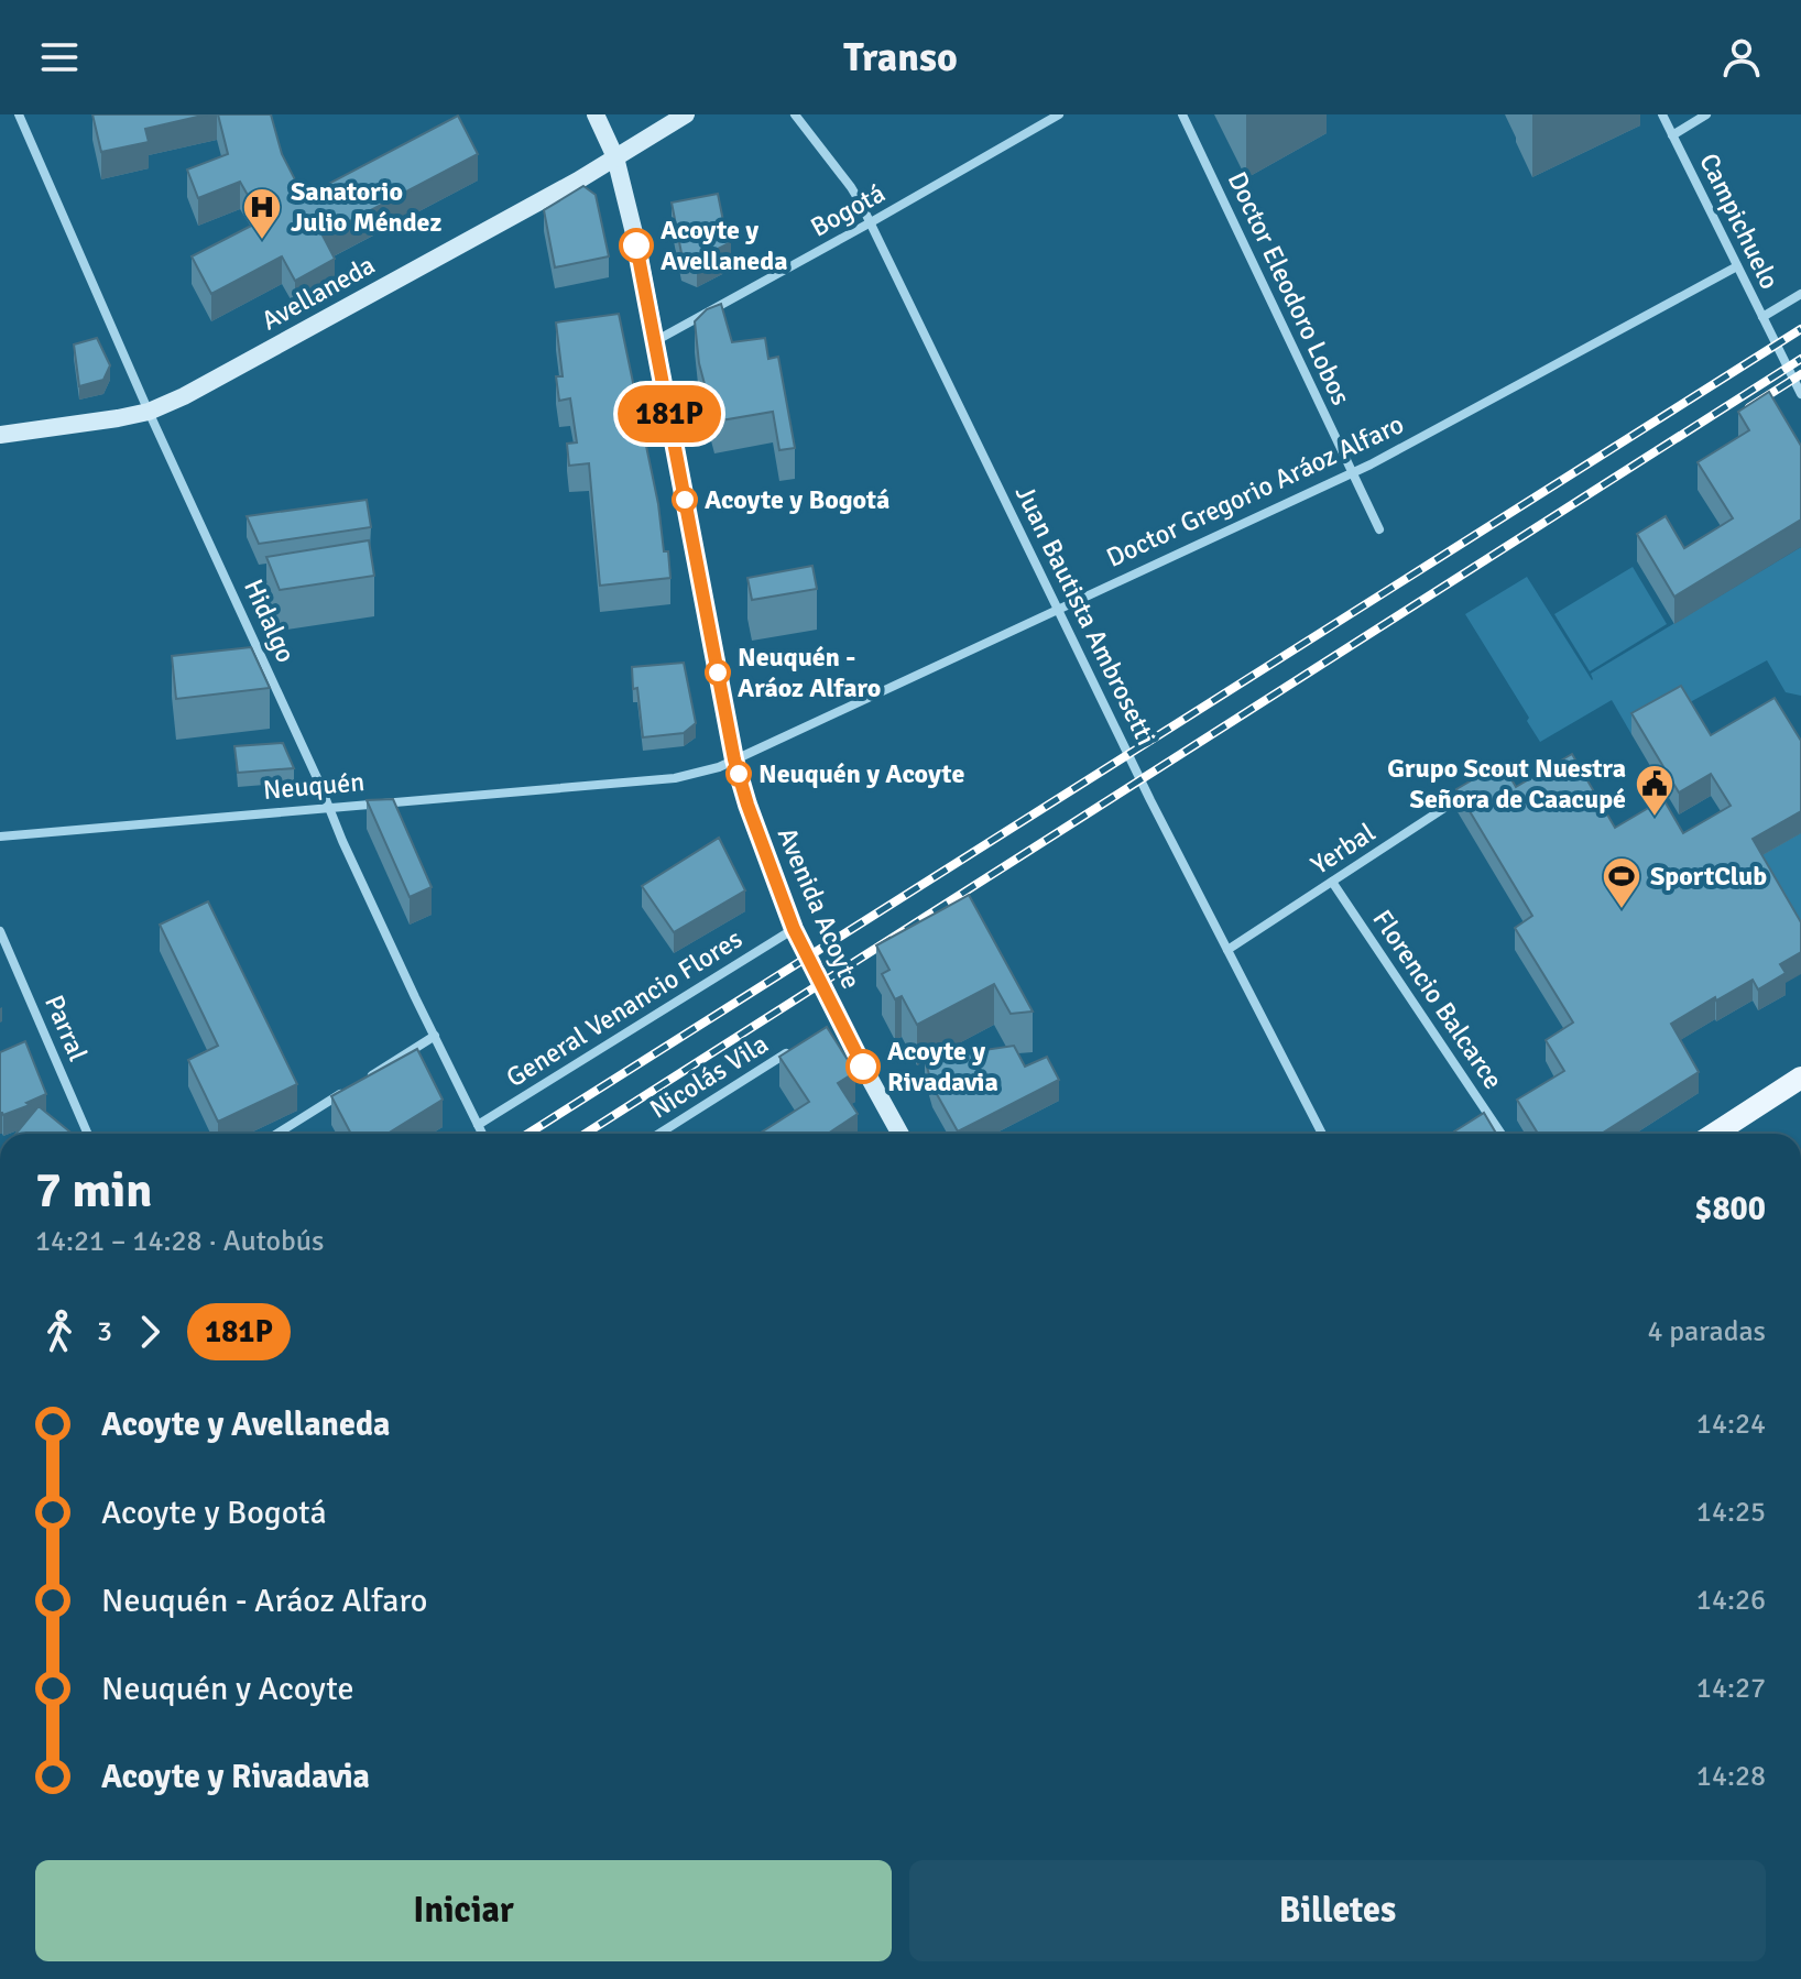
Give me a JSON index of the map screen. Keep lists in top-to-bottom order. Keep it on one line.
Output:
{"streets":{"main road":["Avellaneda","Avenida Acoyte"],"street":["Bogotá","Campichuelo","Doctor Eleodoro Lobos","Doctor Gregorio Aráoz Alfaro","Juan Bautista Ambrosetti","Hidalgo","Neuquén","Yerbal","Florencio Balcarce","General Venancio Flores","Parral","Nicolás Vila"]},"crossings":[["Bogotá","Juan Bautista Ambrosetti"],["Bogotá","Avenida Acoyte"],["Campichuelo","Doctor Gregorio Aráoz Alfaro"],["Doctor Eleodoro Lobos","Doctor Gregorio Aráoz Alfaro"],["Avellaneda","Hidalgo"],["Avellaneda","Avenida Acoyte"],["Doctor Gregorio Aráoz Alfaro","Juan Bautista Ambrosetti"],["Doctor Gregorio Aráoz Alfaro","Neuquén"],["Doctor Gregorio Aráoz Alfaro","Avenida Acoyte"],["Juan Bautista Ambrosetti","Yerbal"],["Hidalgo","Neuquén"],["Hidalgo","General Venancio Flores"],["Neuquén","Avenida Acoyte"],["Yerbal","Florencio Balcarce"],["Avenida Acoyte","General Venancio Flores"]],"places":{"hospital":["Sanatorio Julio Méndez"],"other":["Acoyte y Avellaneda","Acoyte y Bogotá","Neuquén - Aráoz Alfaro","Neuquén y Acoyte","Acoyte y Rivadavia"],"public building":["Grupo Scout Nuestra Señora de Caacupé"],"sports":["SportClub"]},"lines":["bus line 181P"],"page":{"header":"Transo","on_map":"181P","heading":["7 min","14:21 – 14:28 · Autobús","$800"],"legs":["3","181P","4 paradas"],"list":[{"name":"Acoyte y Avellaneda","value":"14:24"},{"name":"Acoyte y Bogotá","value":"14:25"},{"name":"Neuquén - Aráoz Alfaro","value":"14:26"},{"name":"Neuquén y Acoyte","value":"14:27"},{"name":"Acoyte y Rivadavia","value":"14:28"}],"buttons":["Iniciar","Billetes"]}}
